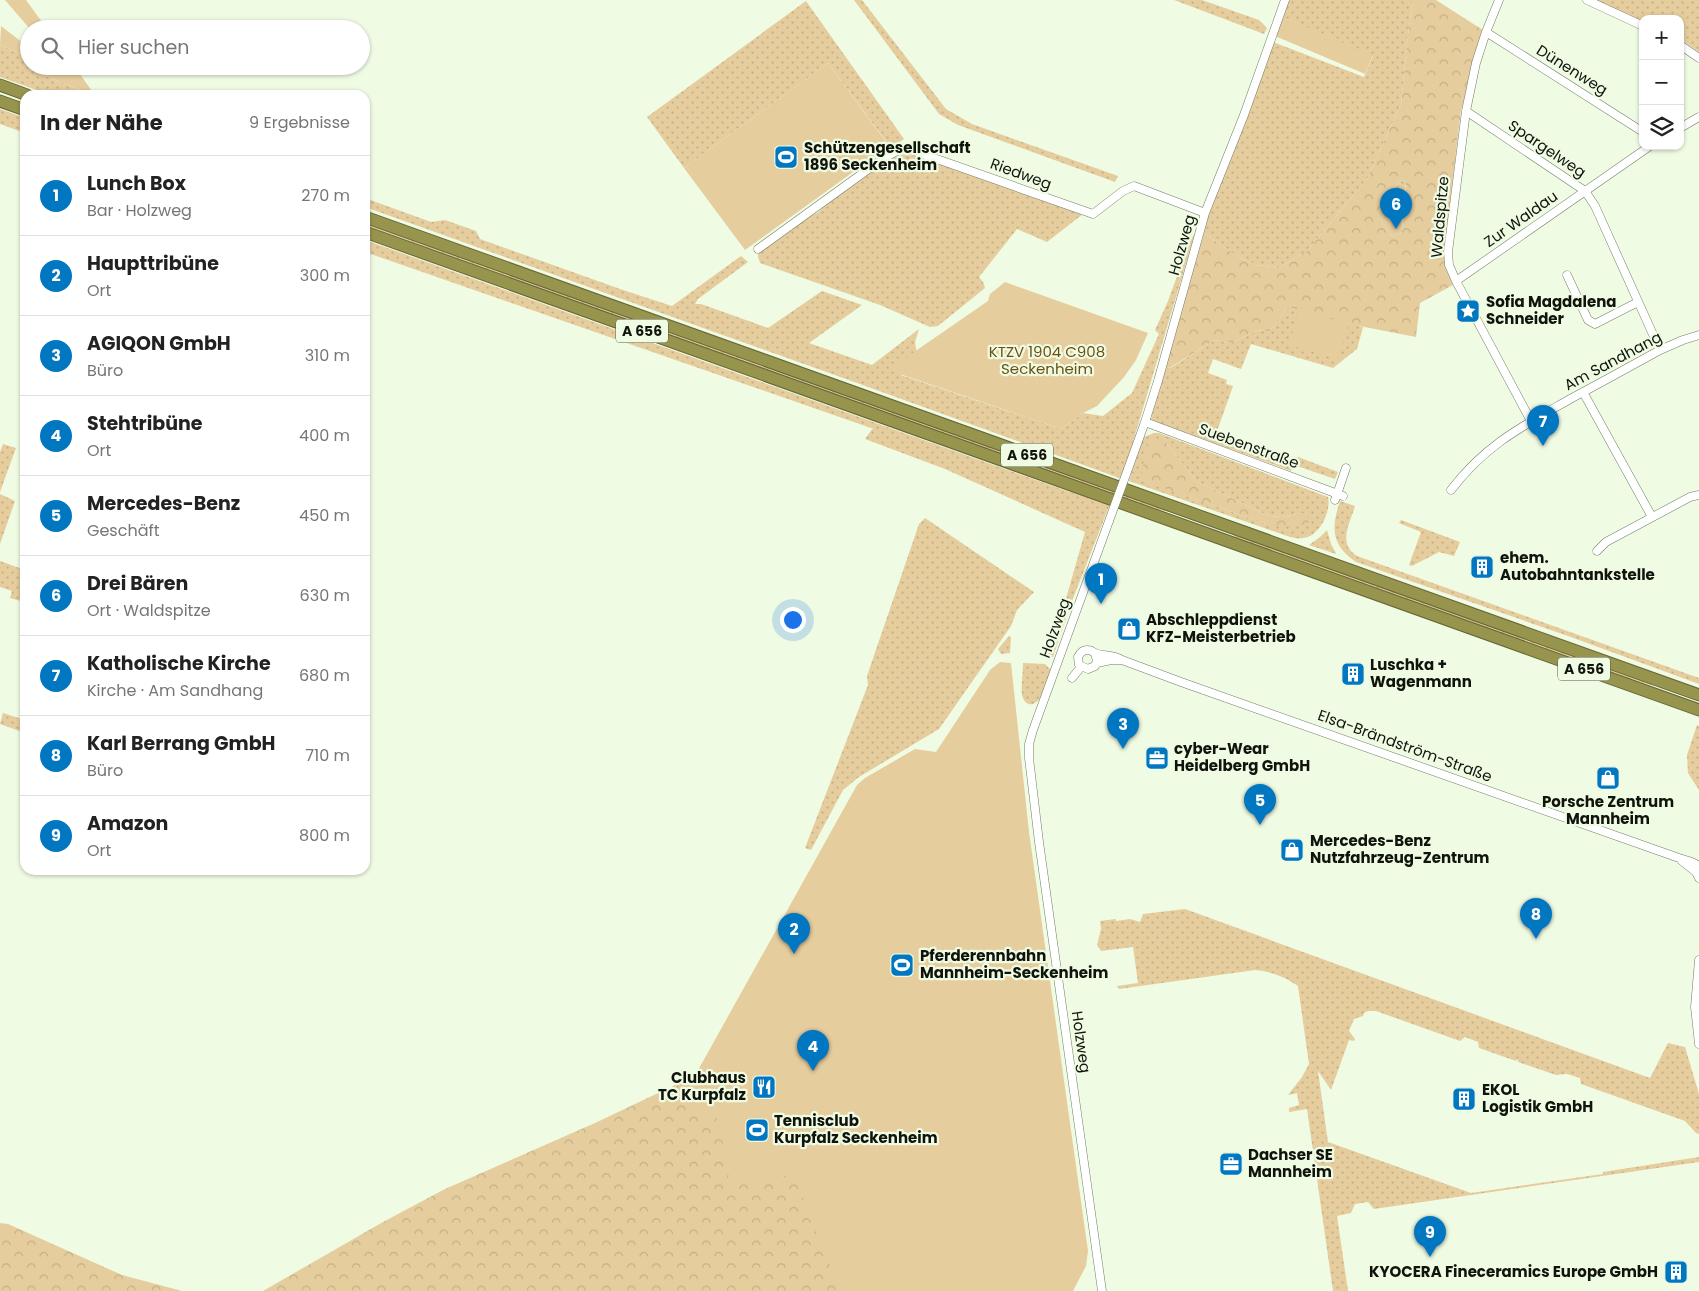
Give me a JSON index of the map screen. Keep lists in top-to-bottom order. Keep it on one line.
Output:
{"streets":{"highway":["A 656"],"street":["Dünenweg","Spargelweg","Riedweg","Waldspitze","Zur Waldau","Holzweg","Am Sandhang","Suebenstraße","Elsa-Brändström-Straße"]},"crossings":[["Dünenweg","Waldspitze"],["Spargelweg","Waldspitze"],["Spargelweg","Zur Waldau"],["Spargelweg","Am Sandhang"],["Riedweg","Holzweg"],["Waldspitze","Zur Waldau"],["Waldspitze","Am Sandhang"],["Holzweg","Suebenstraße"]],"parks":["KTZV 1904 C908 Seckenheim"],"places":{"sports":["Schützengesellschaft 1896 Seckenheim","Pferderennbahn Mannheim-Seckenheim","Tennisclub Kurpfalz Seckenheim"],"place":["Sofia Magdalena Schneider"],"building":["ehem. Autobahntankstelle","Luschka + Wagenmann","EKOL Logistik GmbH","KYOCERA Fineceramics Europe GmbH"],"shop":["Abschleppdienst KFZ-Meisterbetrieb","Porsche Zentrum Mannheim","Mercedes-Benz Nutzfahrzeug-Zentrum"],"office":["cyber-Wear Heidelberg GmbH","Dachser SE Mannheim"],"restaurant":["Clubhaus TC Kurpfalz"]},"page":{"map_buttons":["+","−"],"search":"Hier suchen","heading":["In der Nähe","9 Ergebnisse"],"list":[{"mark":"1","name":"Lunch Box","note":"Bar · Holzweg","value":"270 m"},{"mark":"2","name":"Haupttribüne","note":"Ort","value":"300 m"},{"mark":"3","name":"AGIQON GmbH","note":"Büro","value":"310 m"},{"mark":"4","name":"Stehtribüne","note":"Ort","value":"400 m"},{"mark":"5","name":"Mercedes-Benz","note":"Geschäft","value":"450 m"},{"mark":"6","name":"Drei Bären","note":"Ort · Waldspitze","value":"630 m"},{"mark":"7","name":"Katholische Kirche","note":"Kirche · Am Sandhang","value":"680 m"},{"mark":"8","name":"Karl Berrang GmbH","note":"Büro","value":"710 m"},{"mark":"9","name":"Amazon","note":"Ort","value":"800 m"}],"pins":["6","7","1","3","5","8","2","4","9"]}}
